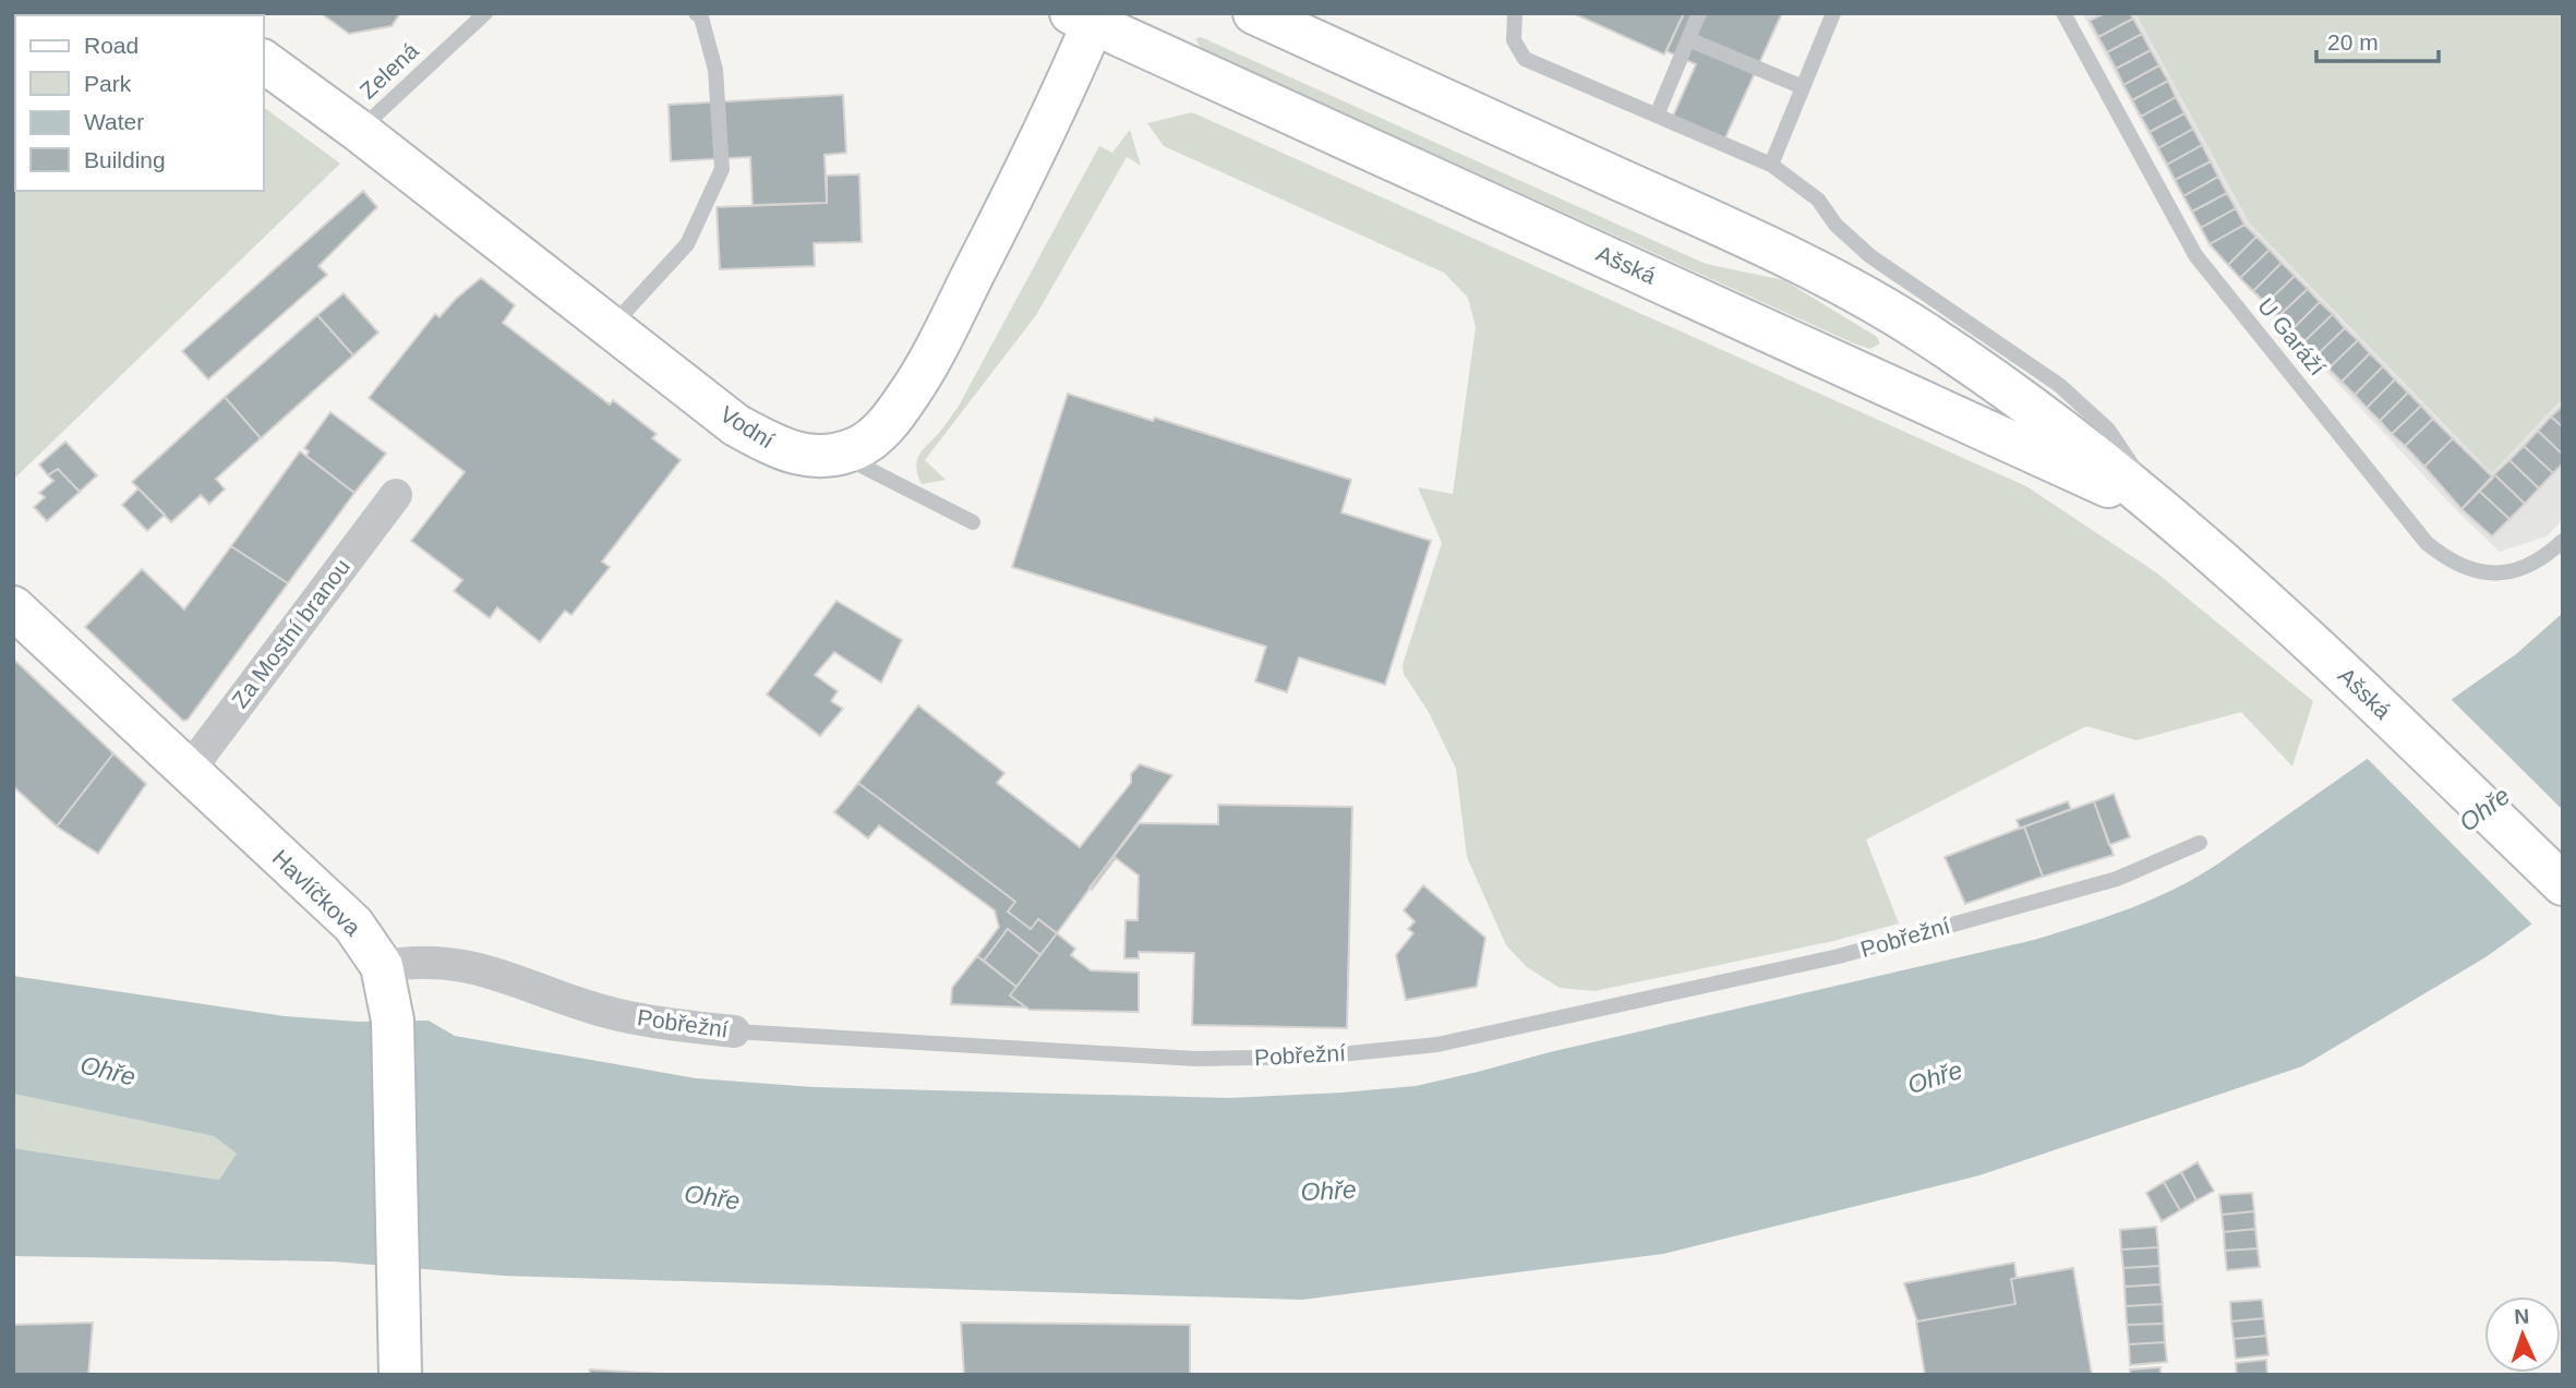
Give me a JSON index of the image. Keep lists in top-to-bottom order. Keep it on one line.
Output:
{"streets":{"main road":["Ašská","Vodní","Havlíčkova"],"street":["Za Mostní branou","Pobřežní"],"lane":["Zelená","U Garáží"]},"crossings":[["Zelená","Vodní"],["Ašská","Vodní"],["Za Mostní branou","Havlíčkova"],["Havlíčkova","Pobřežní"]],"water":["Ohře"],"legend":["Road","Park","Water","Building"],"scale_bar":"20 m","north":"top"}
